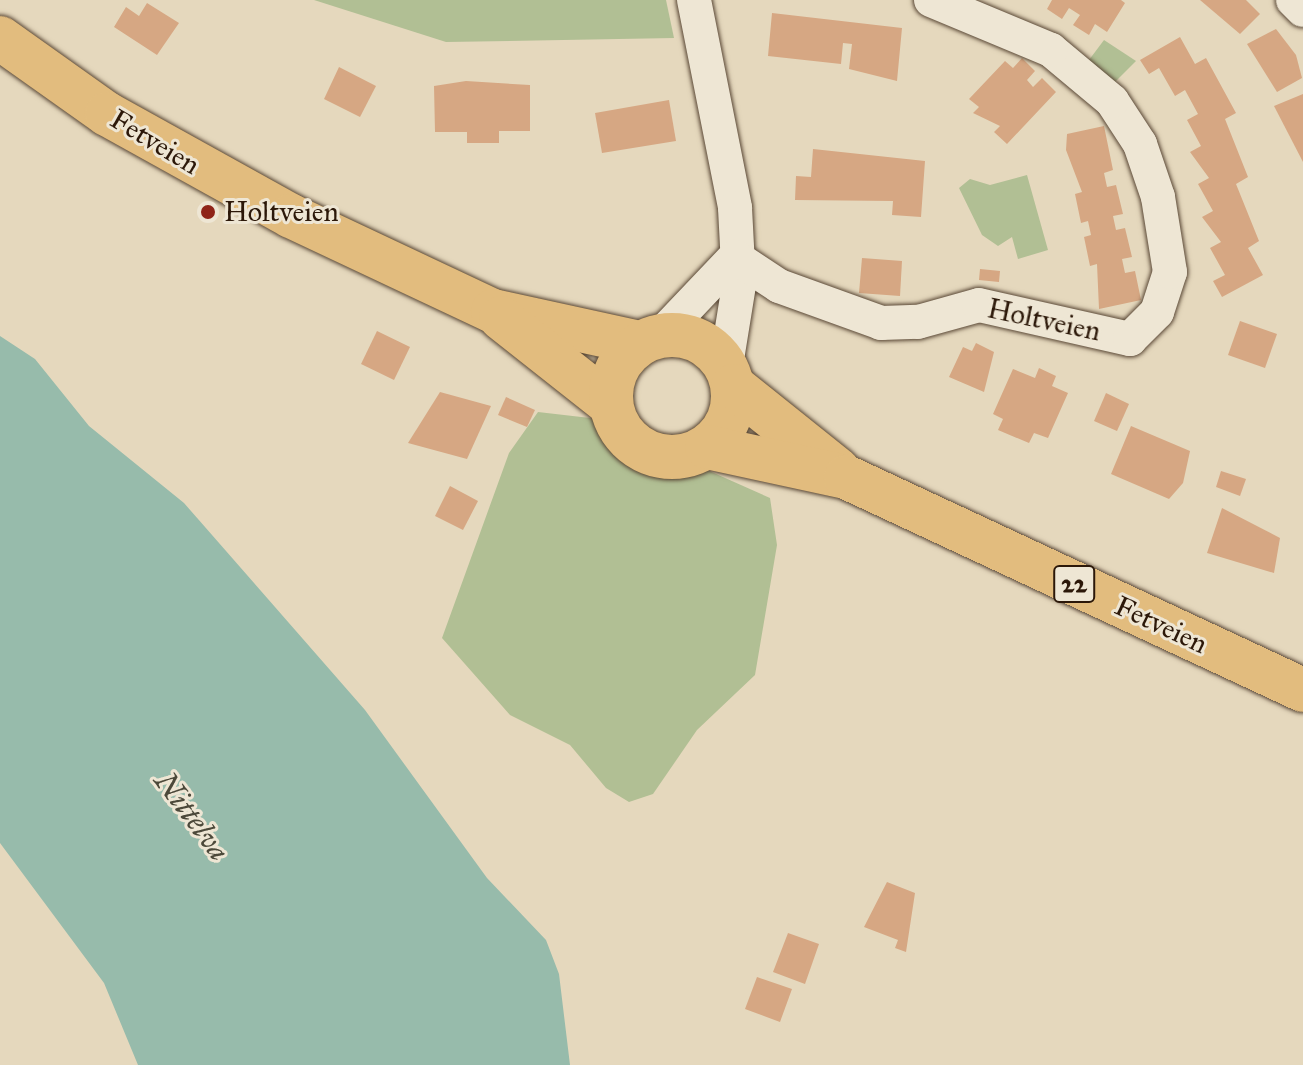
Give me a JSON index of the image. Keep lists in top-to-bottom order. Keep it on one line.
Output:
{"streets":{"highway":["Fetveien","22"],"street":["Holtveien"]},"crossings":[["Fetveien","22"]],"water":["Nittelva"],"places":["Holtveien"]}
